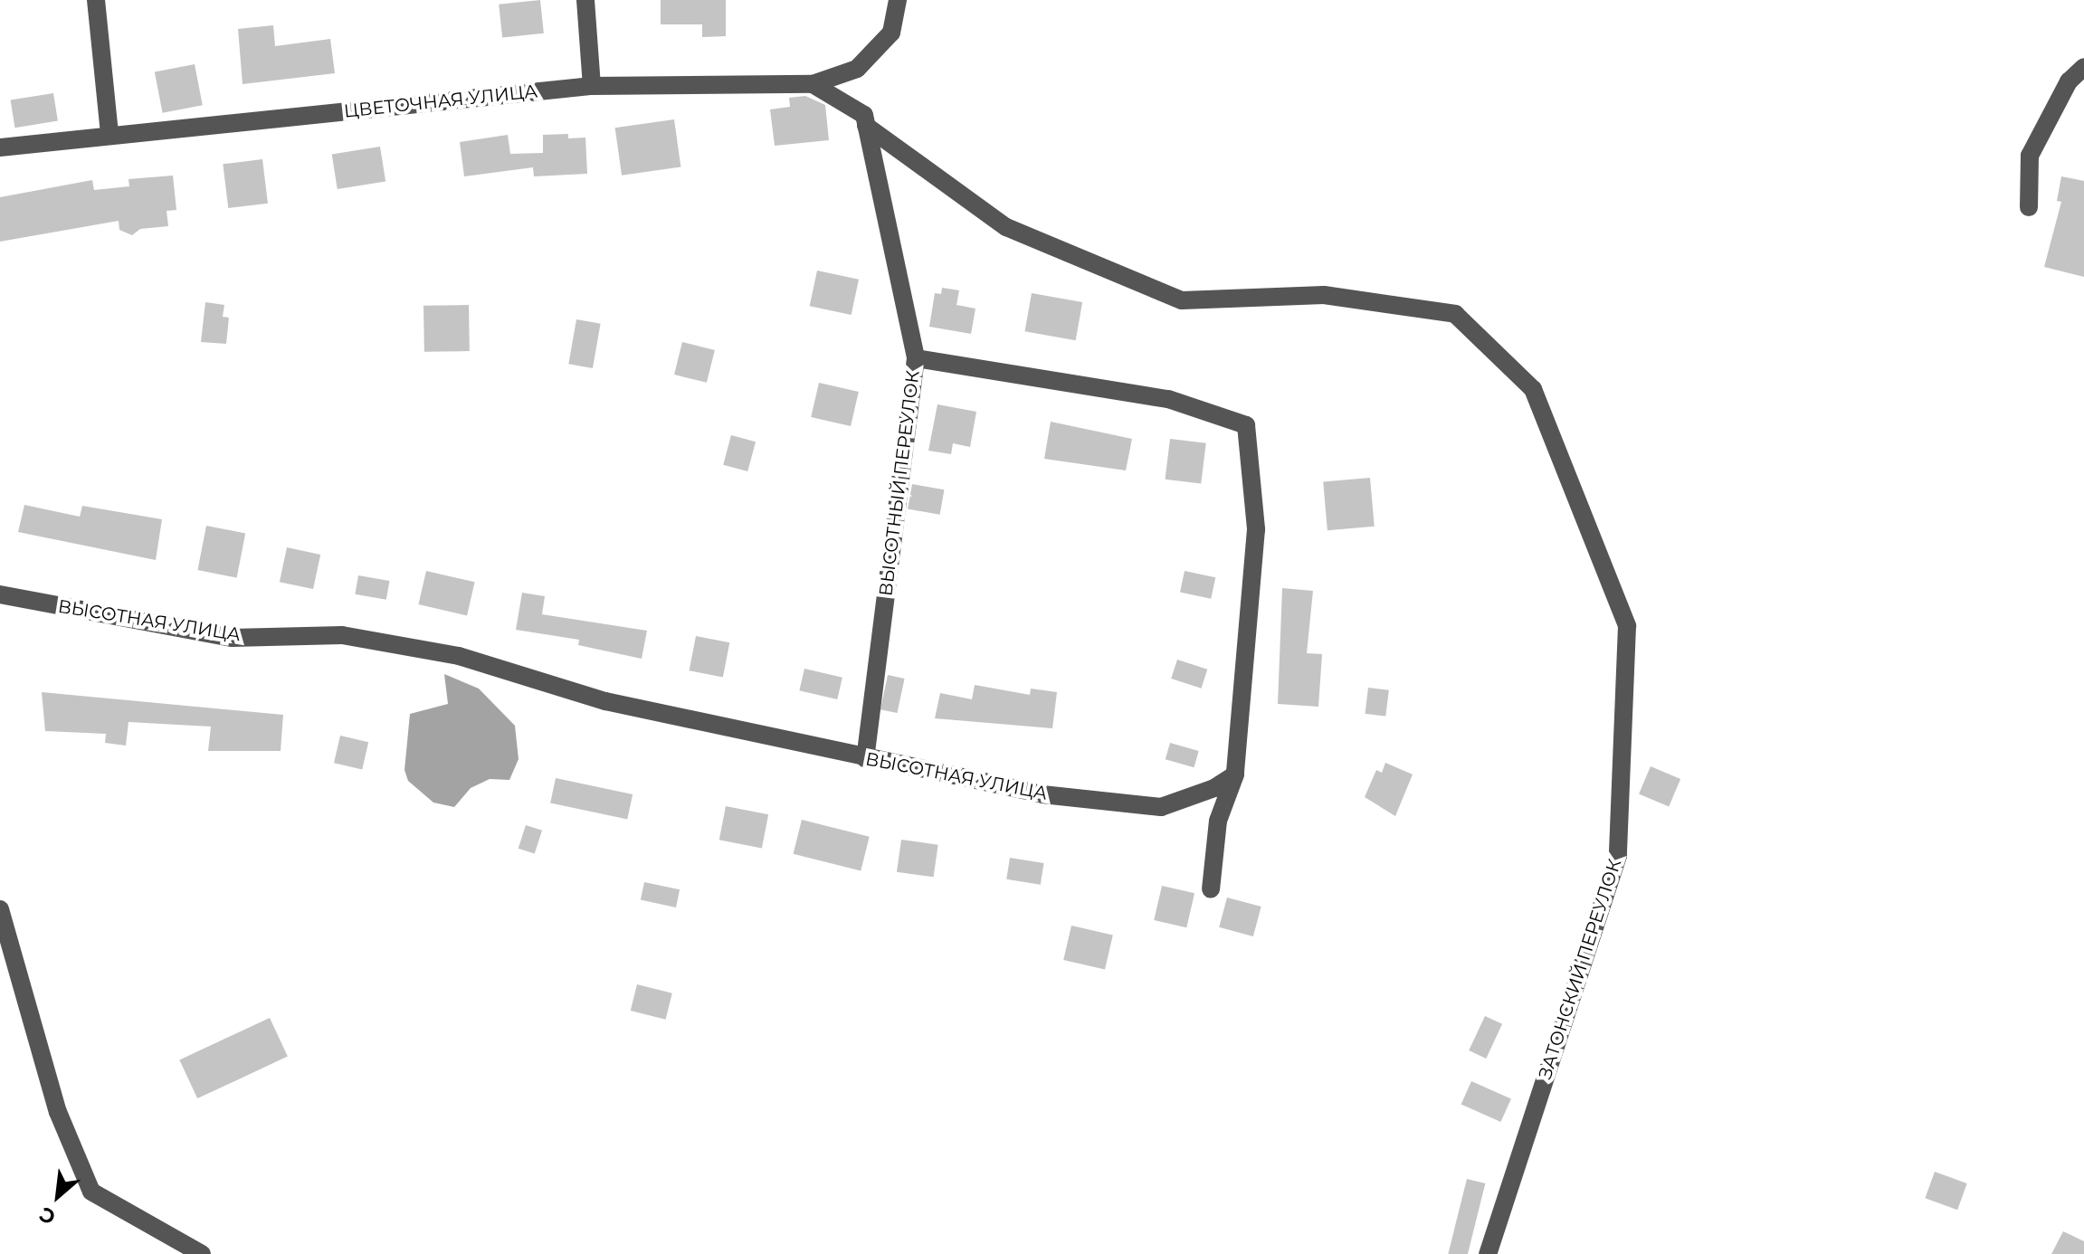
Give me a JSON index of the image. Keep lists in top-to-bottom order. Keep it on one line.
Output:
{"streets":{"street":["ЦВЕТОЧНАЯ УЛИЦА","ВЫСОТНЫЙ ПЕРЕУЛОК","ВЫСОТНАЯ УЛИЦА","ЗАТОНСКИЙ ПЕРЕУЛОК"]},"crossings":[["ВЫСОТНЫЙ ПЕРЕУЛОК","ВЫСОТНАЯ УЛИЦА"],["ВЫСОТНЫЙ ПЕРЕУЛОК","ЗАТОНСКИЙ ПЕРЕУЛОК"]],"north":"bottom left"}
